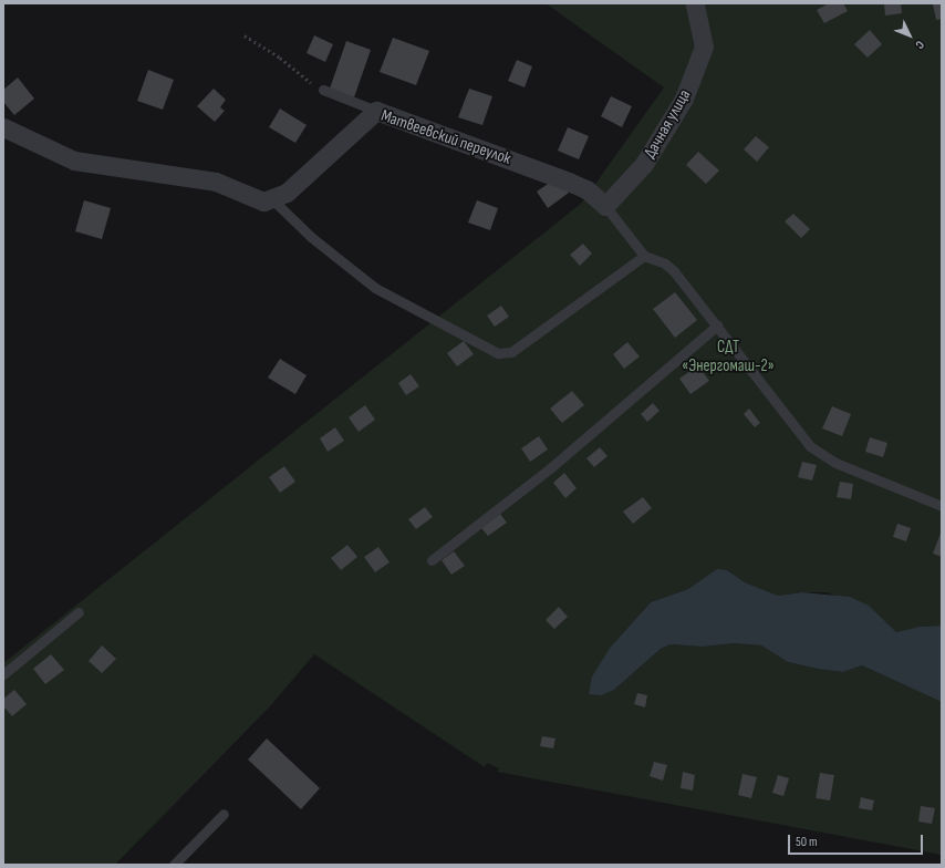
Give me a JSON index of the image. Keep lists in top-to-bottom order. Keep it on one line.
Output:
{"streets":{"street":["Дачная улица","Матвеевский переулок"]},"crossings":[["Дачная улица","Матвеевский переулок"]],"parks":["СДТ «Энергомаш-2»"],"scale_bar":"50 m","north":"bottom right"}
